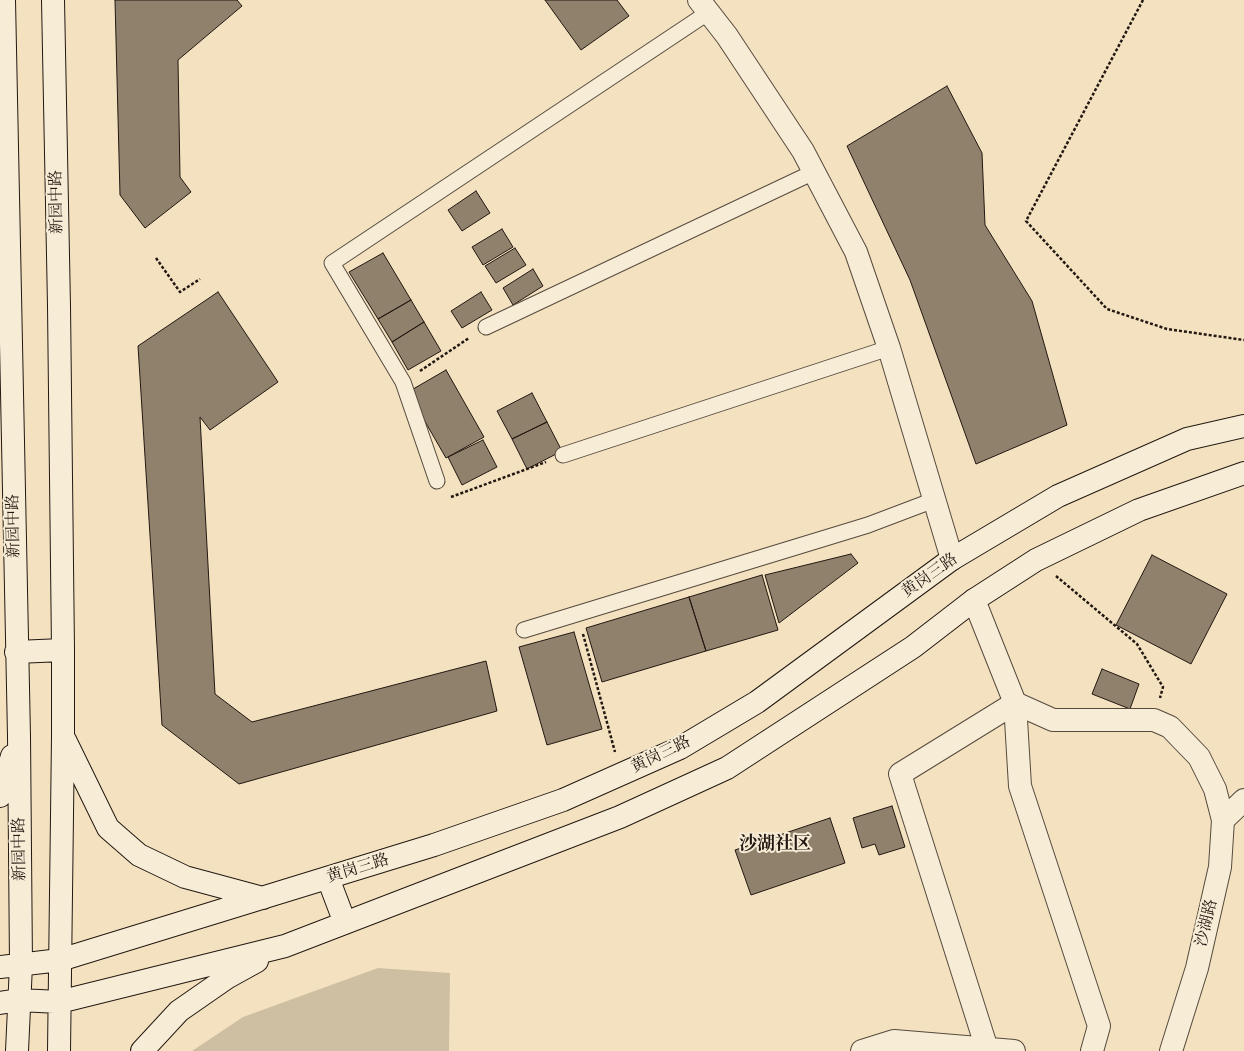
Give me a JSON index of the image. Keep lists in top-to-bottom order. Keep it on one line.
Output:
{"streets":{"main road":["新园中路","黄岗三路","沙湖路"]},"crossings":[["新园中路","黄岗三路"]],"districts":["沙湖社区"]}
